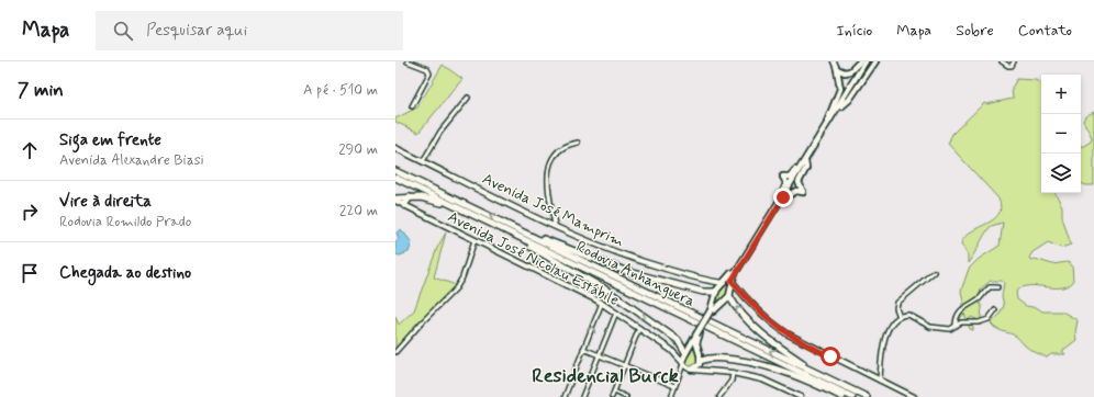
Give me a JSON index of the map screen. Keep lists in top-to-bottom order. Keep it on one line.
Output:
{"streets":{"highway":["Rodovia Anhanguera"],"main road":["Avenida José Mamprim","Avenida José Nicolau Estábile"]},"districts":["Residencial Burck"],"page":{"header":"Mapa","search":"Pesquisar aqui","nav":["Início","Mapa","Sobre","Contato"],"heading":["7 min","A pé · 510 m"],"map_buttons":["+","−"],"list":[["Siga em frente","Avenida Alexandre Biasi","290 m"],["Vire à direita","Rodovia Romildo Prado","220 m"],"Chegada ao destino"]}}
